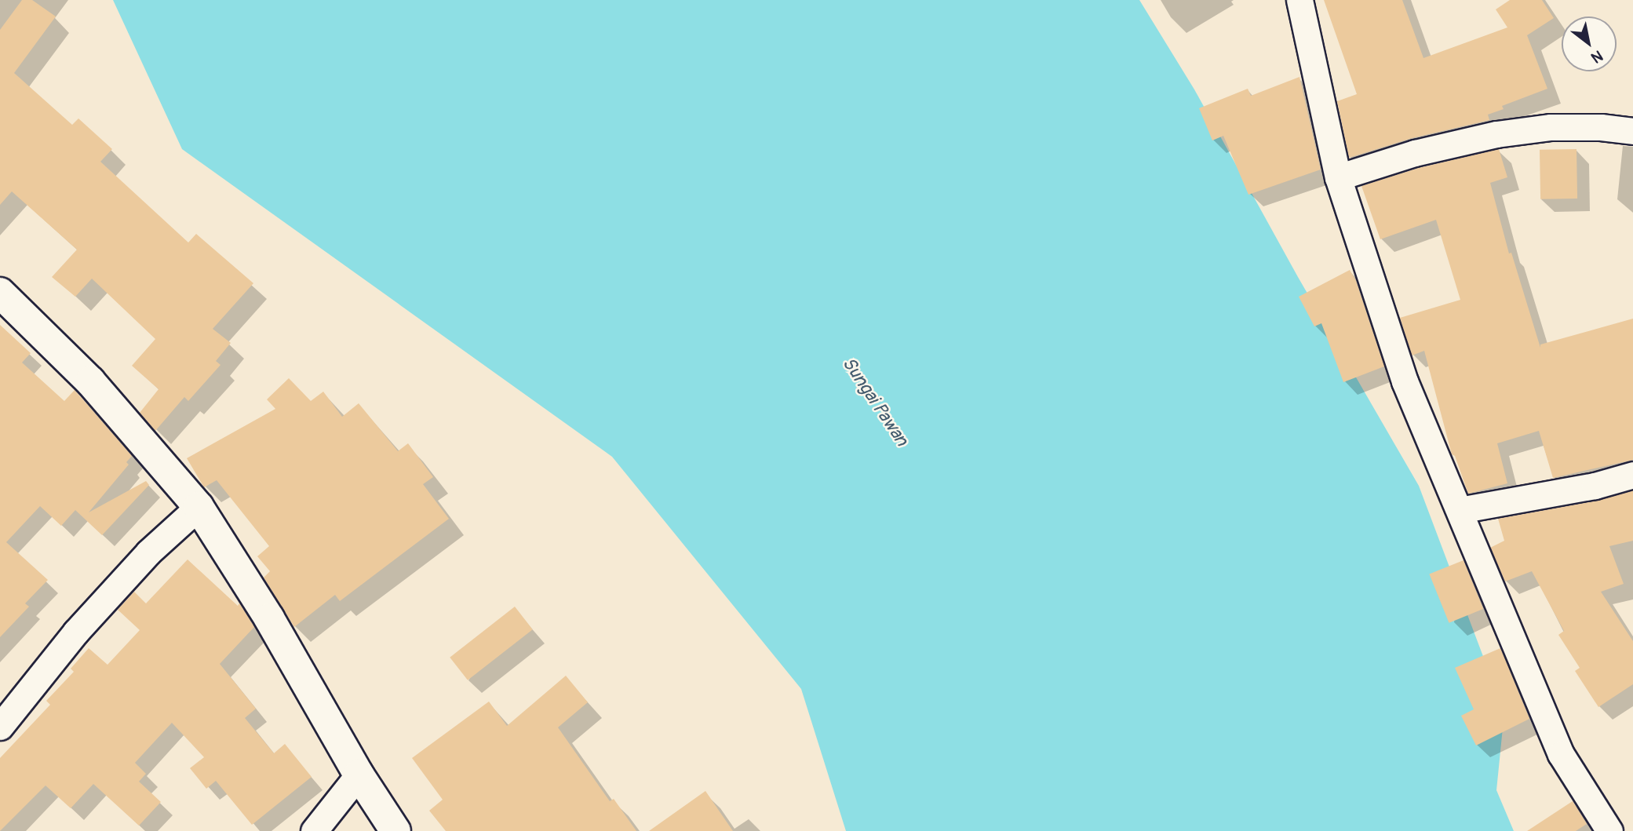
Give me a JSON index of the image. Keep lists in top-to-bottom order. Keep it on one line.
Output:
{"water":["Sungai Pawan"],"north":"bottom right"}
